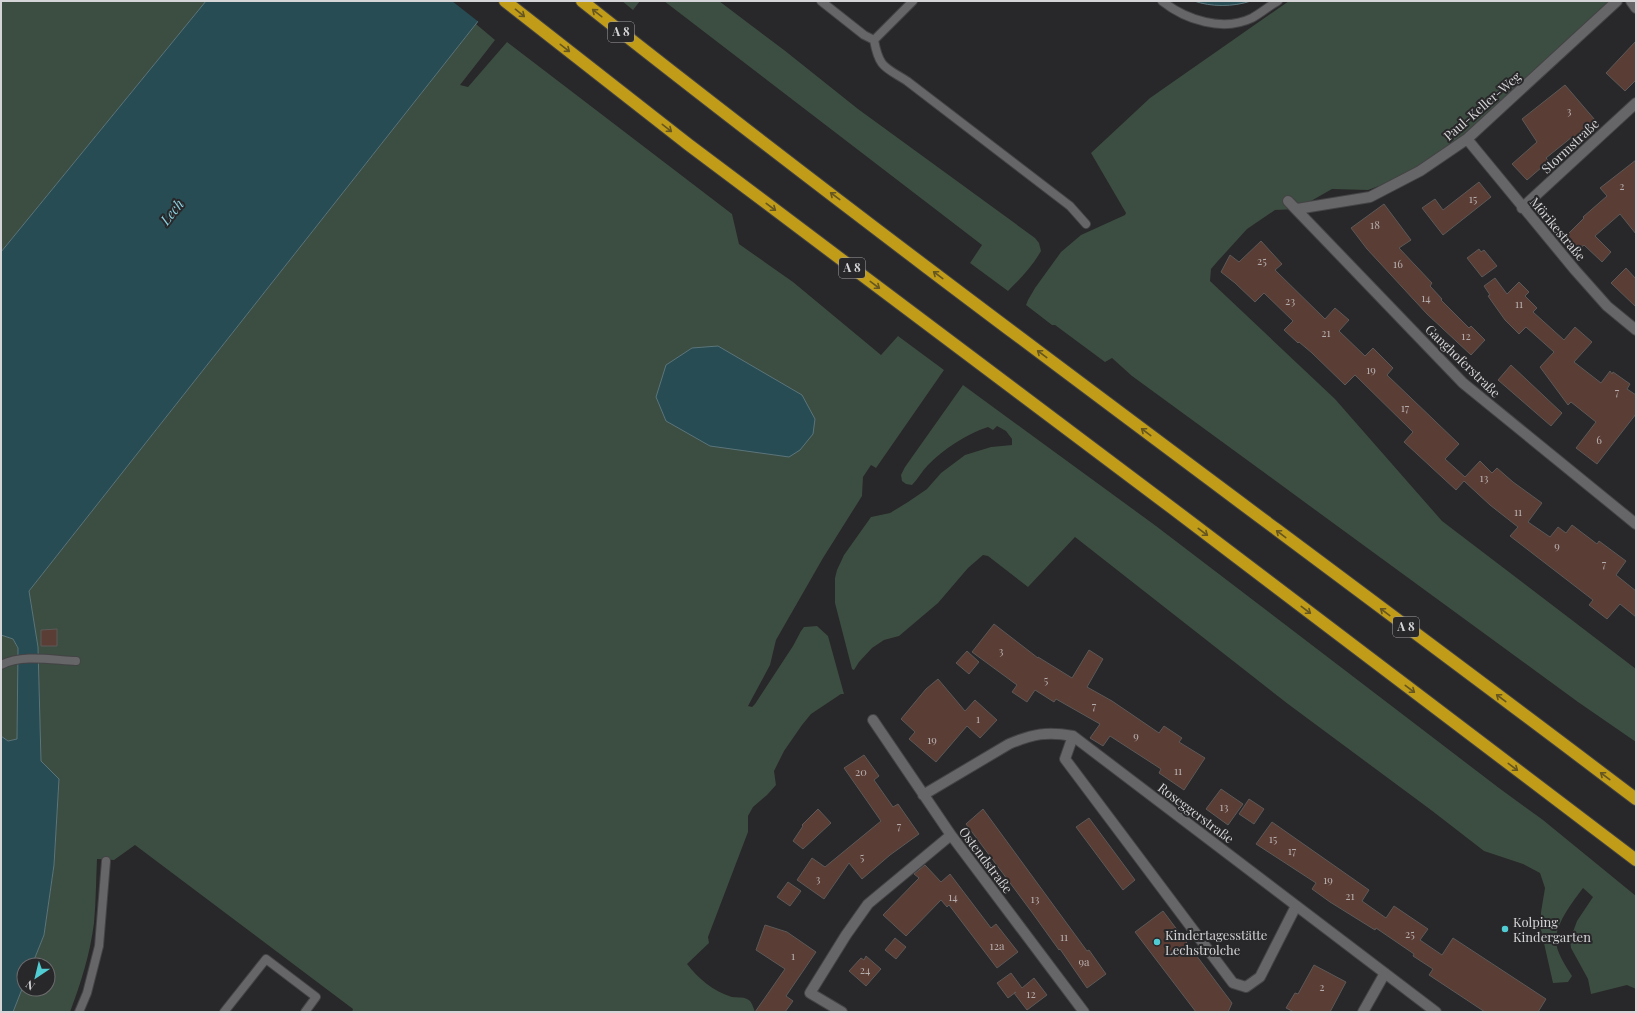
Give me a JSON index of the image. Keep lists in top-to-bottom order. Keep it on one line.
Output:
{"streets":{"highway":["A 8"],"street":["Paul-Keller-Weg","Stormstraße","Mörikestraße","Ganghoferstraße","Roseggerstraße","Ostendstraße"]},"crossings":[["Paul-Keller-Weg","Mörikestraße"],["Paul-Keller-Weg","Ganghoferstraße"],["Stormstraße","Mörikestraße"],["Roseggerstraße","Ostendstraße"]],"water":["Lech"],"places":["Kolping Kindergarten","Kindertagesstätte Lechstrolche"],"house_numbers":["3","2","15","18","25","16","14","23","11","21","12","19","7","17","6","13","11","9","7","3","5","7","1","9","19","11","20","13","7","15","17","5","3","19","21","14","13","25","11","12a","1","9a","24","2","12"],"north":"bottom left"}
